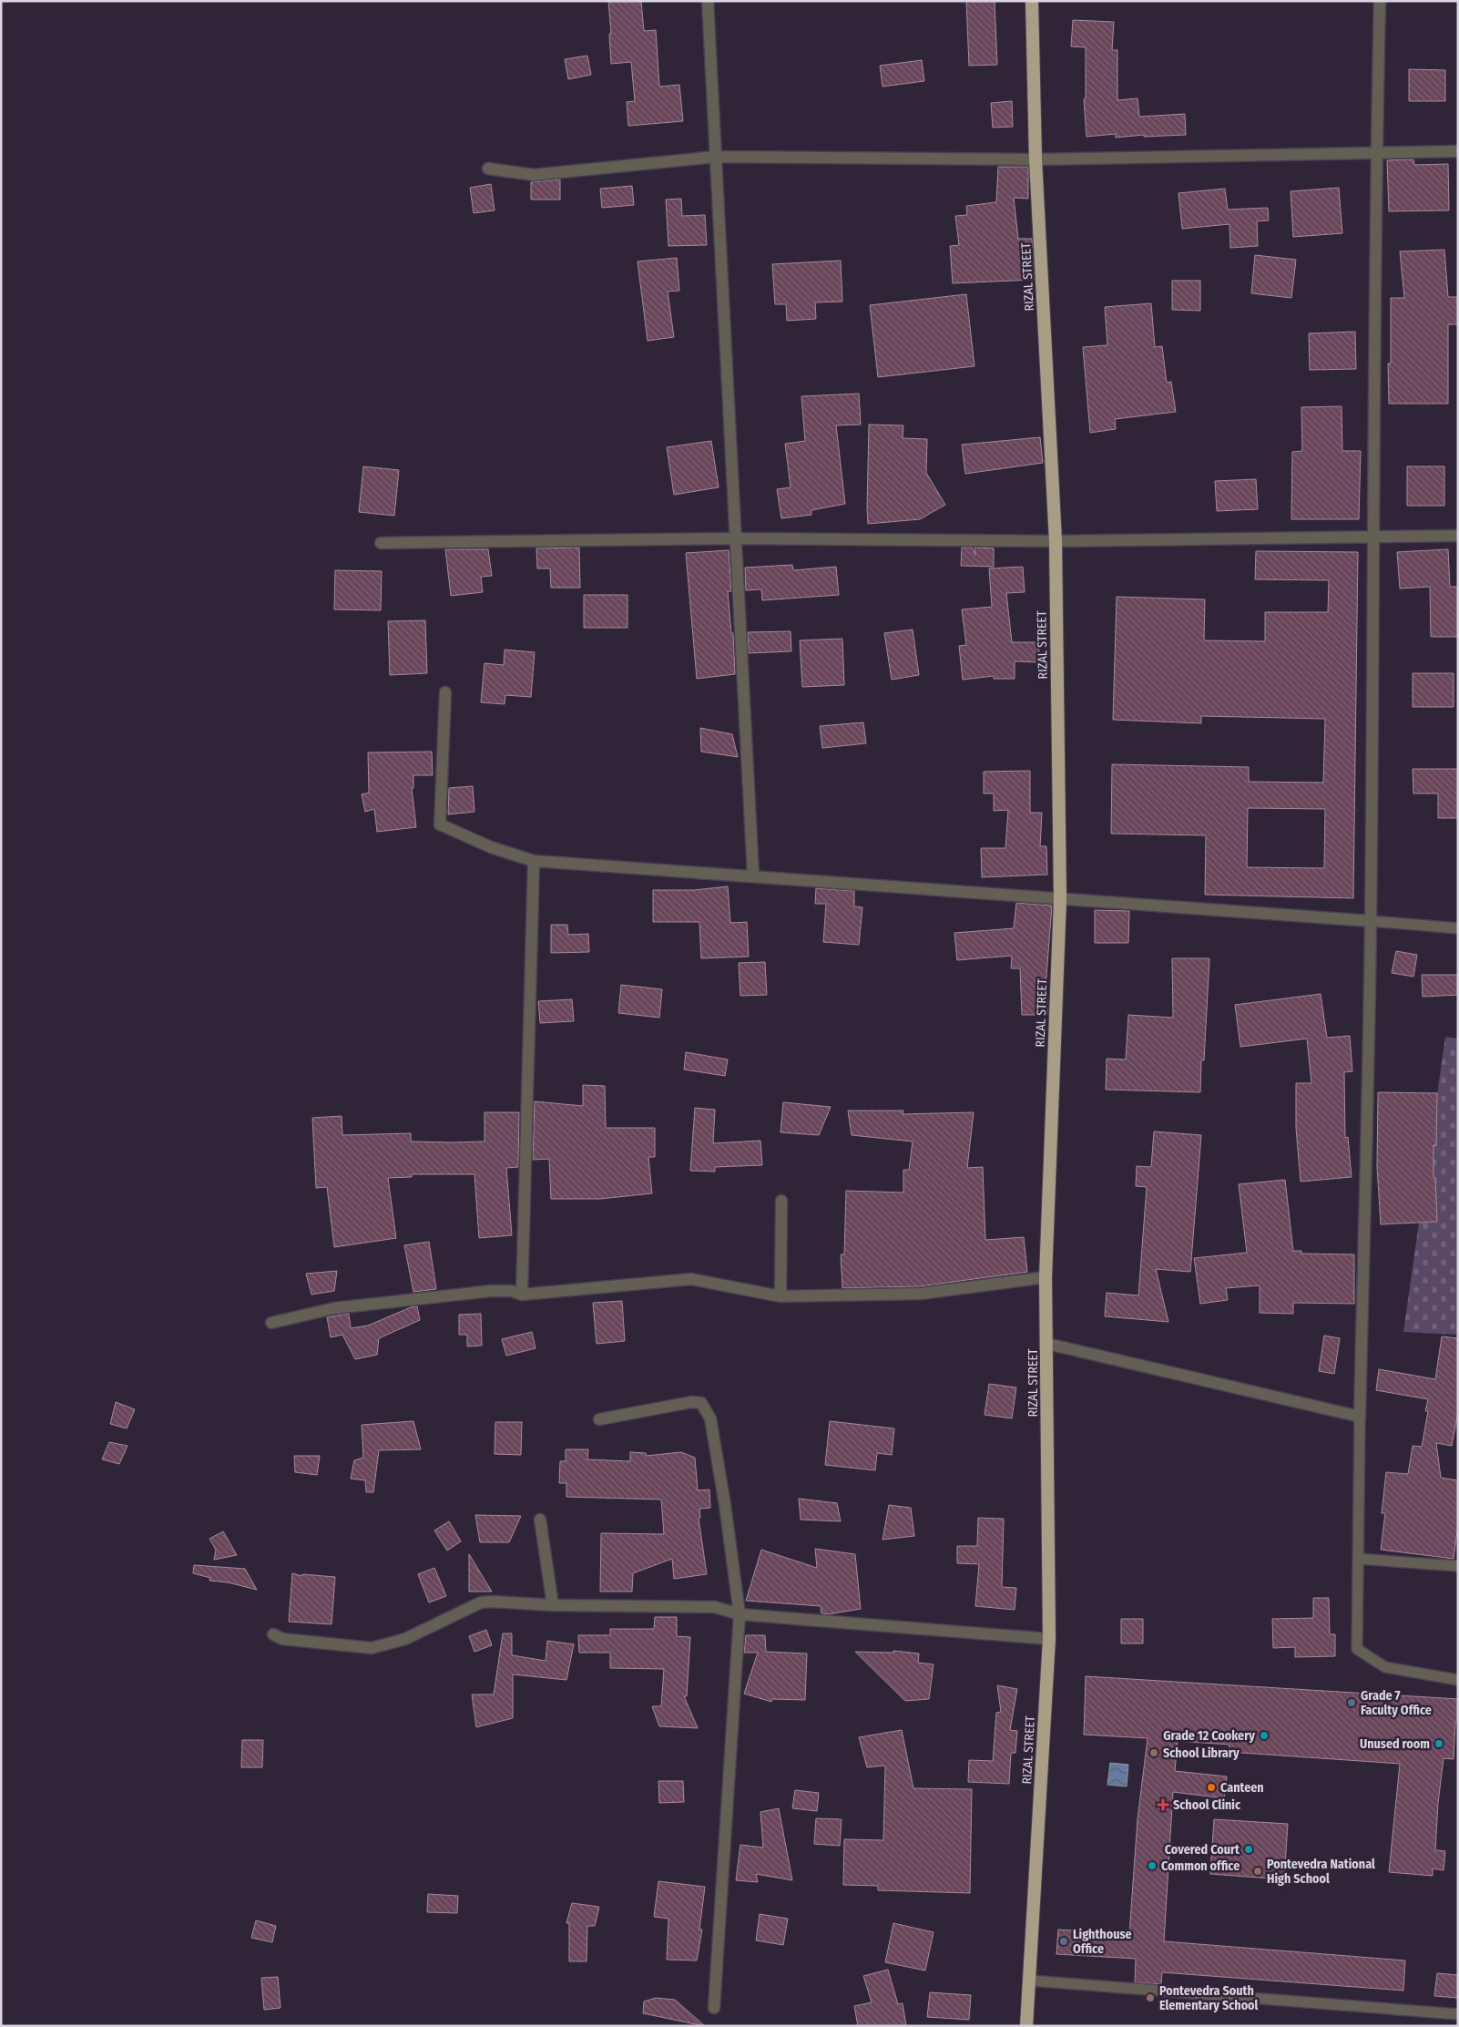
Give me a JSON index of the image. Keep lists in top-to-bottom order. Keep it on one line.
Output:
{"streets":{"highway":["RIZAL STREET"]},"places":{"other":["Grade 7 Faculty Office","Grade 12 Cookery","Unused room","School Library","Canteen","Covered Court","Common office","Pontevedra National High School","Lighthouse Office","Pontevedra South Elementary School"],"health":["School Clinic"]}}
